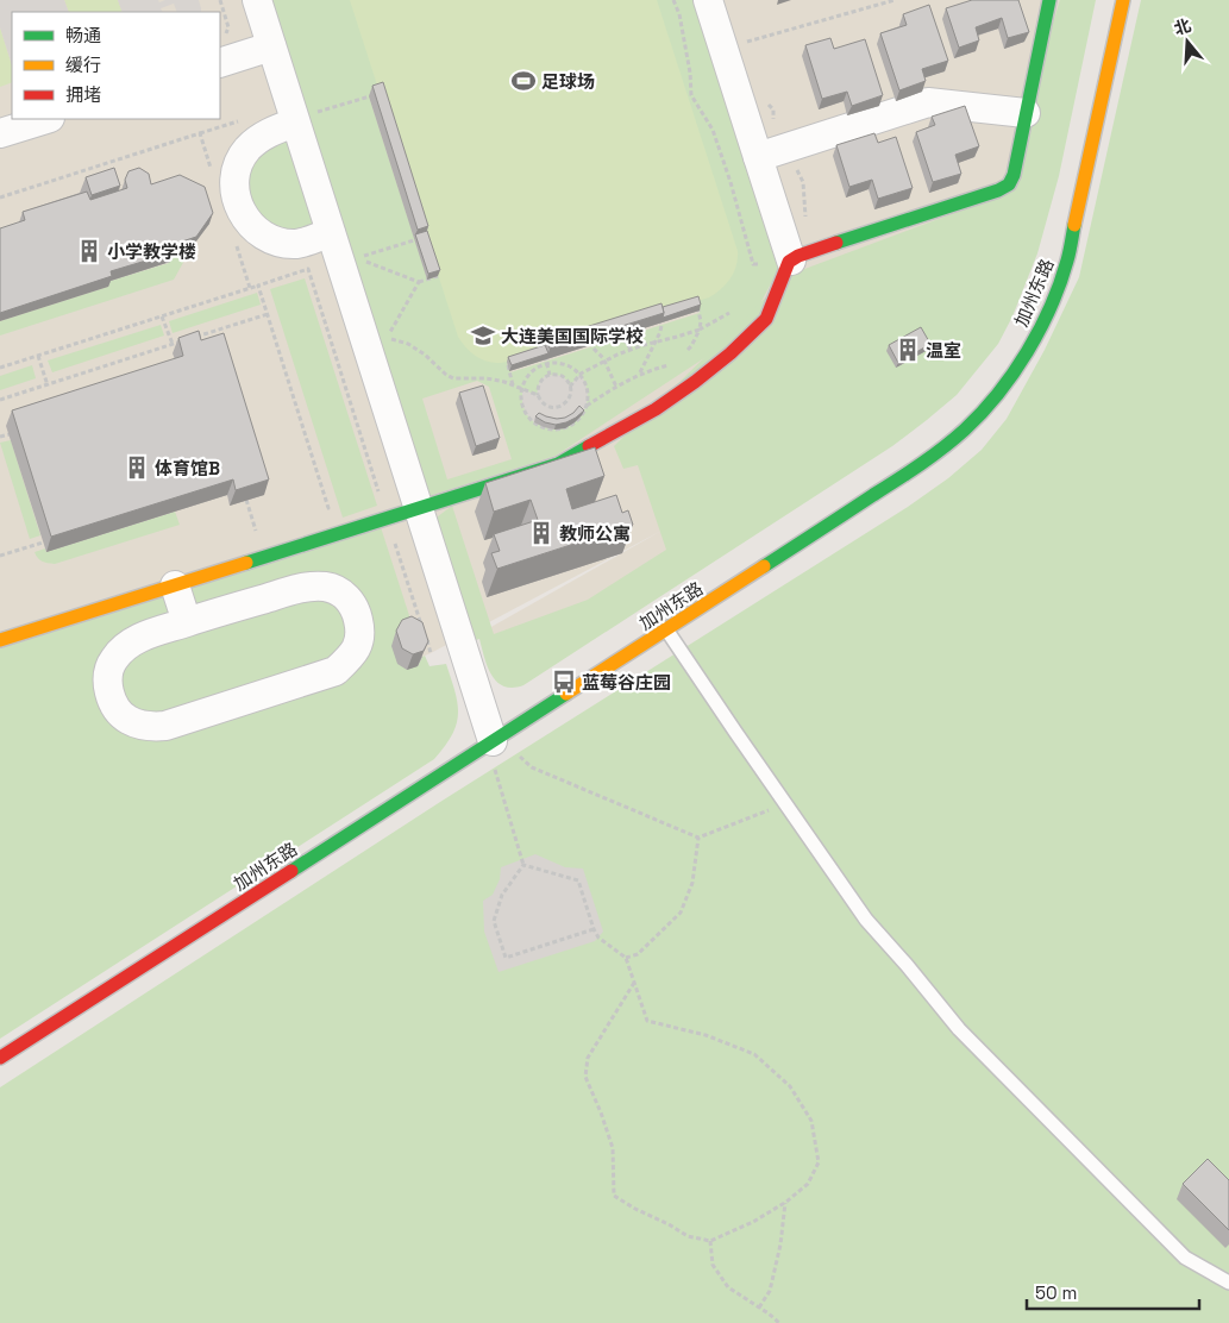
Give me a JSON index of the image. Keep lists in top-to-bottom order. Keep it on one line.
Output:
{"streets":{"street":["加州东路"]},"places":{"sports":["足球场"],"building":["小学教学楼","温室","体育馆B","教师公寓"],"school or university":["大连美国国际学校"],"bus stop":["蓝莓谷庄园"]},"legend":["畅通","缓行","拥堵"],"scale_bar":"50 m","north":"top"}
